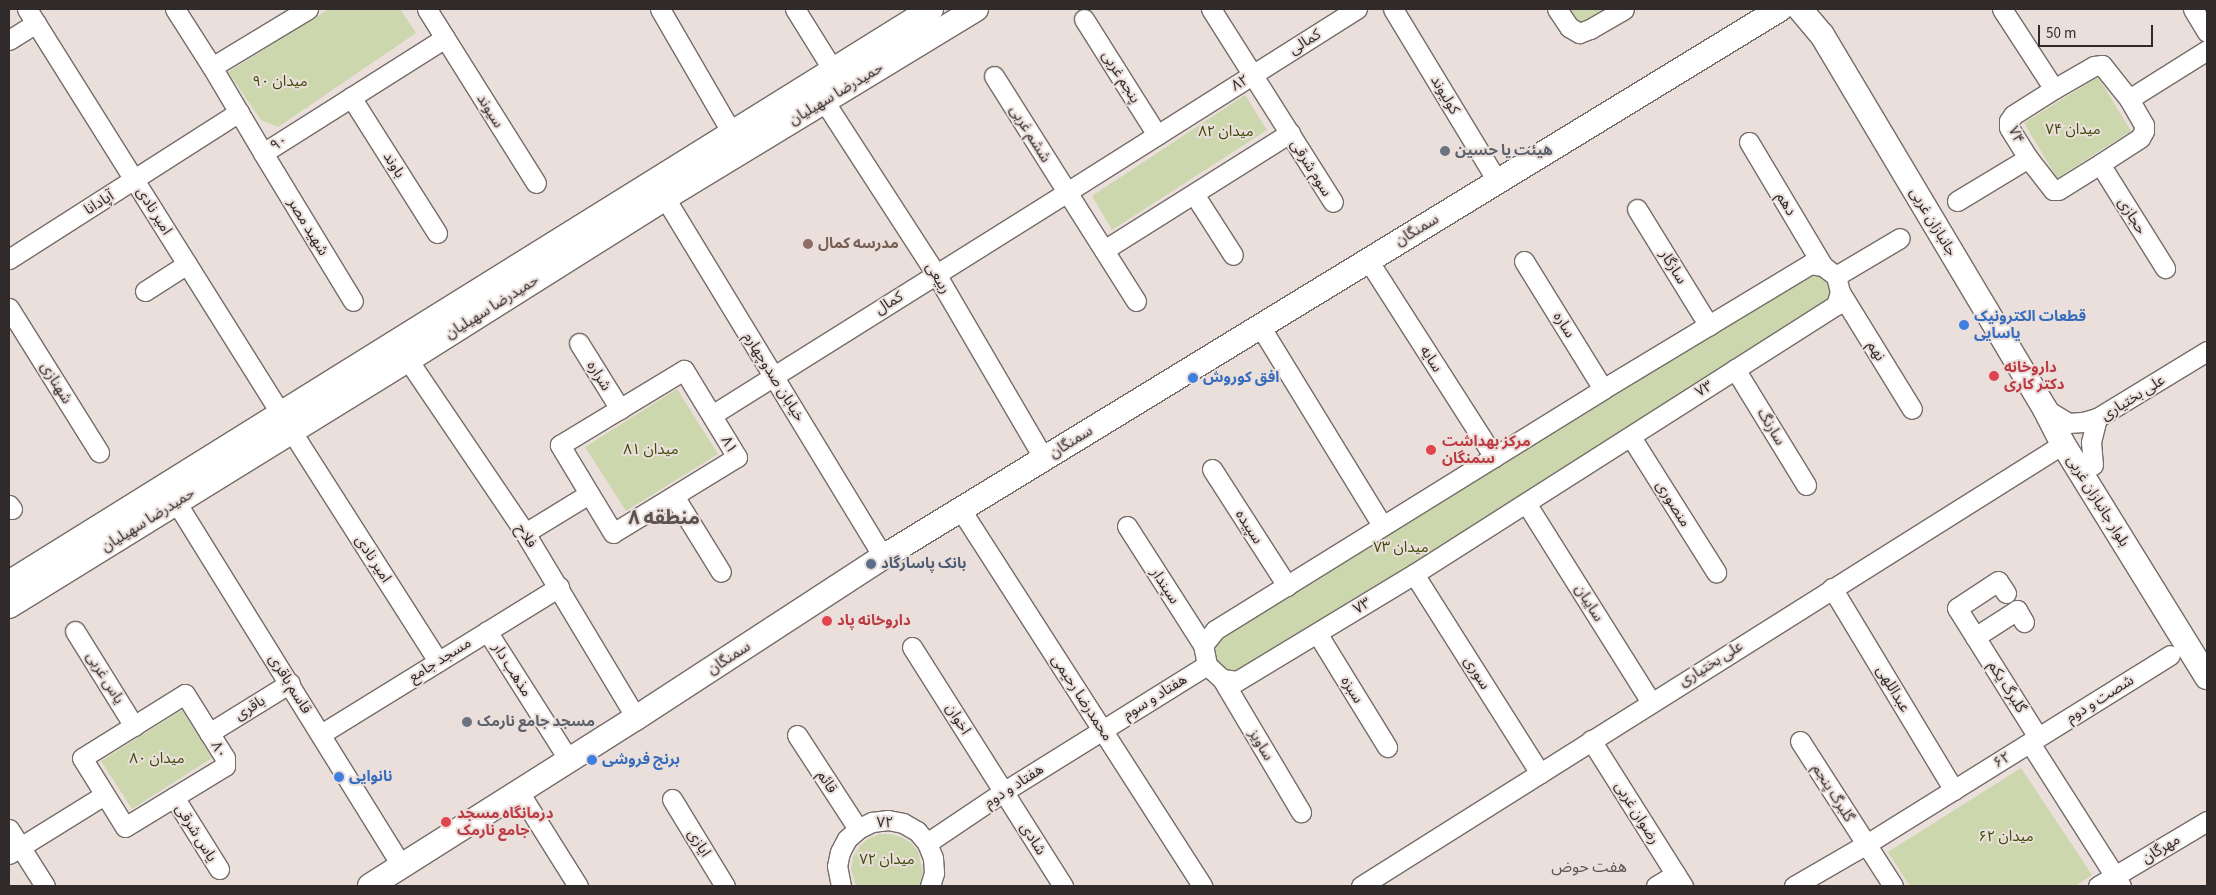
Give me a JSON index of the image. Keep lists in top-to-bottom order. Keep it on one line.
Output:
{"streets":{"main road":["حمیدرضا سهیلیان","جانبازان غربی","سمنگان","بلوار جانبازان غربی"],"street":["کمالی","پنجم غربی","۸۲","کولیوند","سیوند","ششم غربی","۷۴","۹۰","باوند","سوم شرقی","آپادانا","دهم","امیر نادی","حجازی","شهید مصر","سازگار","ربیعی","کمال","ساره","نهم","سایه","شراره","خیابان صدوچهارم","شهنازی","۷۳","علی بختیاری","سارنگ","۸۱","منصوری","سپیده","فلاح","سپندار","سایبان","مسجد جامع","مذهب دار","سوری","یاس غربی","قاسم باقری","گلبرگ یکم","عبداللهی","سبزه","هفتاد و سوم","محمدرضا رحیمی","شصت و دوم","باقری","اخوان","ساویز","۸۰","۶۲","قائم","هفتاد و دوم","گلبرگ پنجم","رضوان غربی","۷۲","یاس شرقی","شادی","ایازی","مهرگان"]},"crossings":[["کمالی","۸۲"],["پنجم غربی","۸۲"],["۸۲","ششم غربی"],["۸۲","سوم شرقی"],["۸۲","کمال"],["حمیدرضا سهیلیان","امیر نادی"],["حمیدرضا سهیلیان","ربیعی"],["حمیدرضا سهیلیان","خیابان صدوچهارم"],["حمیدرضا سهیلیان","فلاح"],["حمیدرضا سهیلیان","قاسم باقری"],["کولیوند","سمنگان"],["سیوند","۹۰"],["ششم غربی","کمال"],["۷۴","حجازی"],["۹۰","باوند"],["۹۰","آپادانا"],["۹۰","شهید مصر"],["آپادانا","امیر نادی"],["دهم","نهم"],["دهم","۷۳"],["امیر نادی","مسجد جامع"],["جانبازان غربی","علی بختیاری"],["جانبازان غربی","بلوار جانبازان غربی"],["سمنگان","ربیعی"],["سمنگان","سایه"],["سمنگان","خیابان صدوچهارم"],["سمنگان","فلاح"],["سمنگان","مذهب دار"],["سمنگان","قاسم باقری"],["سمنگان","محمدرضا رحیمی"],["ربیعی","کمال"],["کمال","خیابان صدوچهارم"],["کمال","۸۱"],["نهم","۷۳"],["شراره","۸۱"],["۷۳","سارنگ"],["۷۳","منصوری"],["۷۳","سایبان"],["۷۳","سوری"],["۷۳","سبزه"],["۷۳","ساویز"],["علی بختیاری","بلوار جانبازان غربی"],["علی بختیاری","سایبان"],["علی بختیاری","سوری"],["علی بختیاری","عبداللهی"],["علی بختیاری","رضوان غربی"],["فلاح","مسجد جامع"],["مسجد جامع","مذهب دار"],["مسجد جامع","قاسم باقری"],["یاس غربی","۸۰"],["قاسم باقری","باقری"],["گلبرگ یکم","شصت و دوم"],["گلبرگ یکم","۶۲"],["عبداللهی","۶۲"],["هفتاد و سوم","محمدرضا رحیمی"],["هفتاد و سوم","هفتاد و دوم"],["محمدرضا رحیمی","هفتاد و دوم"],["شصت و دوم","۶۲"],["باقری","۸۰"],["اخوان","هفتاد و دوم"],["اخوان","شادی"],["۸۰","یاس شرقی"],["۶۲","گلبرگ پنجم"],["قائم","۷۲"],["هفتاد و دوم","۷۲"],["هفتاد و دوم","شادی"]],"districts":["منطقه ۸","هفت حوض"],"parks":["میدان ۹۰","میدان ۷۴","میدان ۸۲","میدان ۸۱","میدان ۷۳","میدان ۸۰","میدان ۶۲","میدان ۷۲"],"places":["هیئت یا حسین","مدرسه کمال","قطعات الکترونیک یاسایی","داروخانه دکتر کاری","افق کوروش","مرکز بهداشت سمنگان","بانک پاسارگاد","داروخانه پاد","مسجد جامع نارمک","برنج فروشی","نانوایی","درمانگاه مسجد جامع نارمک"],"scale_bar":"50 m"}
